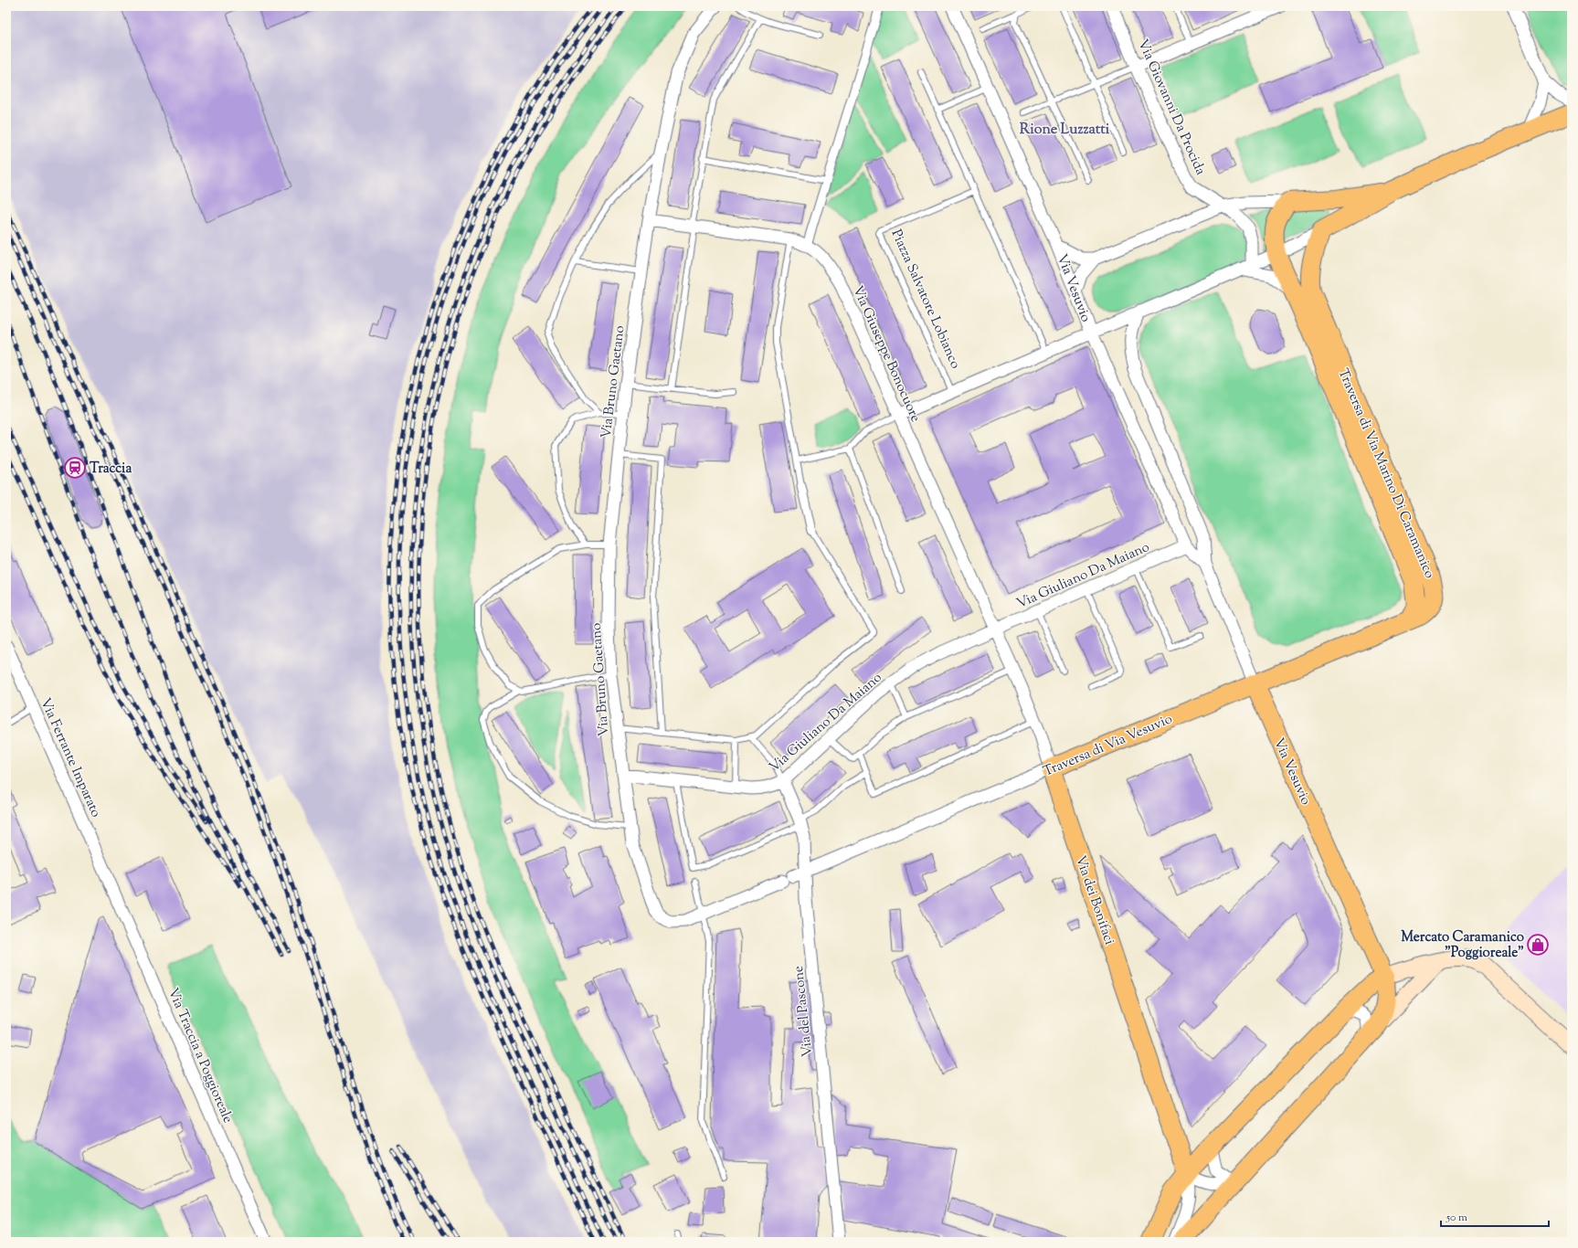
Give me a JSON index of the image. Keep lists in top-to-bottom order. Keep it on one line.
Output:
{"streets":{"main road":["Via Vesuvio","Traversa di Via Marino Di Caramanico","Traversa di Via Vesuvio","Via dei Bonifaci"],"street":["Via Giovanni Da Procida","Via Giuseppe Bonocuore","Via Bruno Gaetano","Via Giuliano Da Maiano","Via Ferrante Imparato","Via del Pascone","Via Traccia a Poggioreale"],"lane":["Piazza Salvatore Lobianco"]},"crossings":[["Via Vesuvio","Via Giuliano Da Maiano"],["Via Vesuvio","Traversa di Via Vesuvio"],["Via Giuseppe Bonocuore","Via Bruno Gaetano"],["Via Giuseppe Bonocuore","Via Giuliano Da Maiano"],["Via Giuseppe Bonocuore","Via dei Bonifaci"],["Via Bruno Gaetano","Via Giuliano Da Maiano"],["Traversa di Via Marino Di Caramanico","Traversa di Via Vesuvio"],["Via Giuliano Da Maiano","Via dei Bonifaci"],["Via Giuliano Da Maiano","Via del Pascone"],["Traversa di Via Vesuvio","Via dei Bonifaci"],["Traversa di Via Vesuvio","Via del Pascone"],["Via Ferrante Imparato","Via Traccia a Poggioreale"]],"districts":["Rione Luzzatti"],"places":{"station":["Traccia"],"shop":["Mercato Caramanico \"Poggioreale\""]},"scale_bar":"50 m"}
